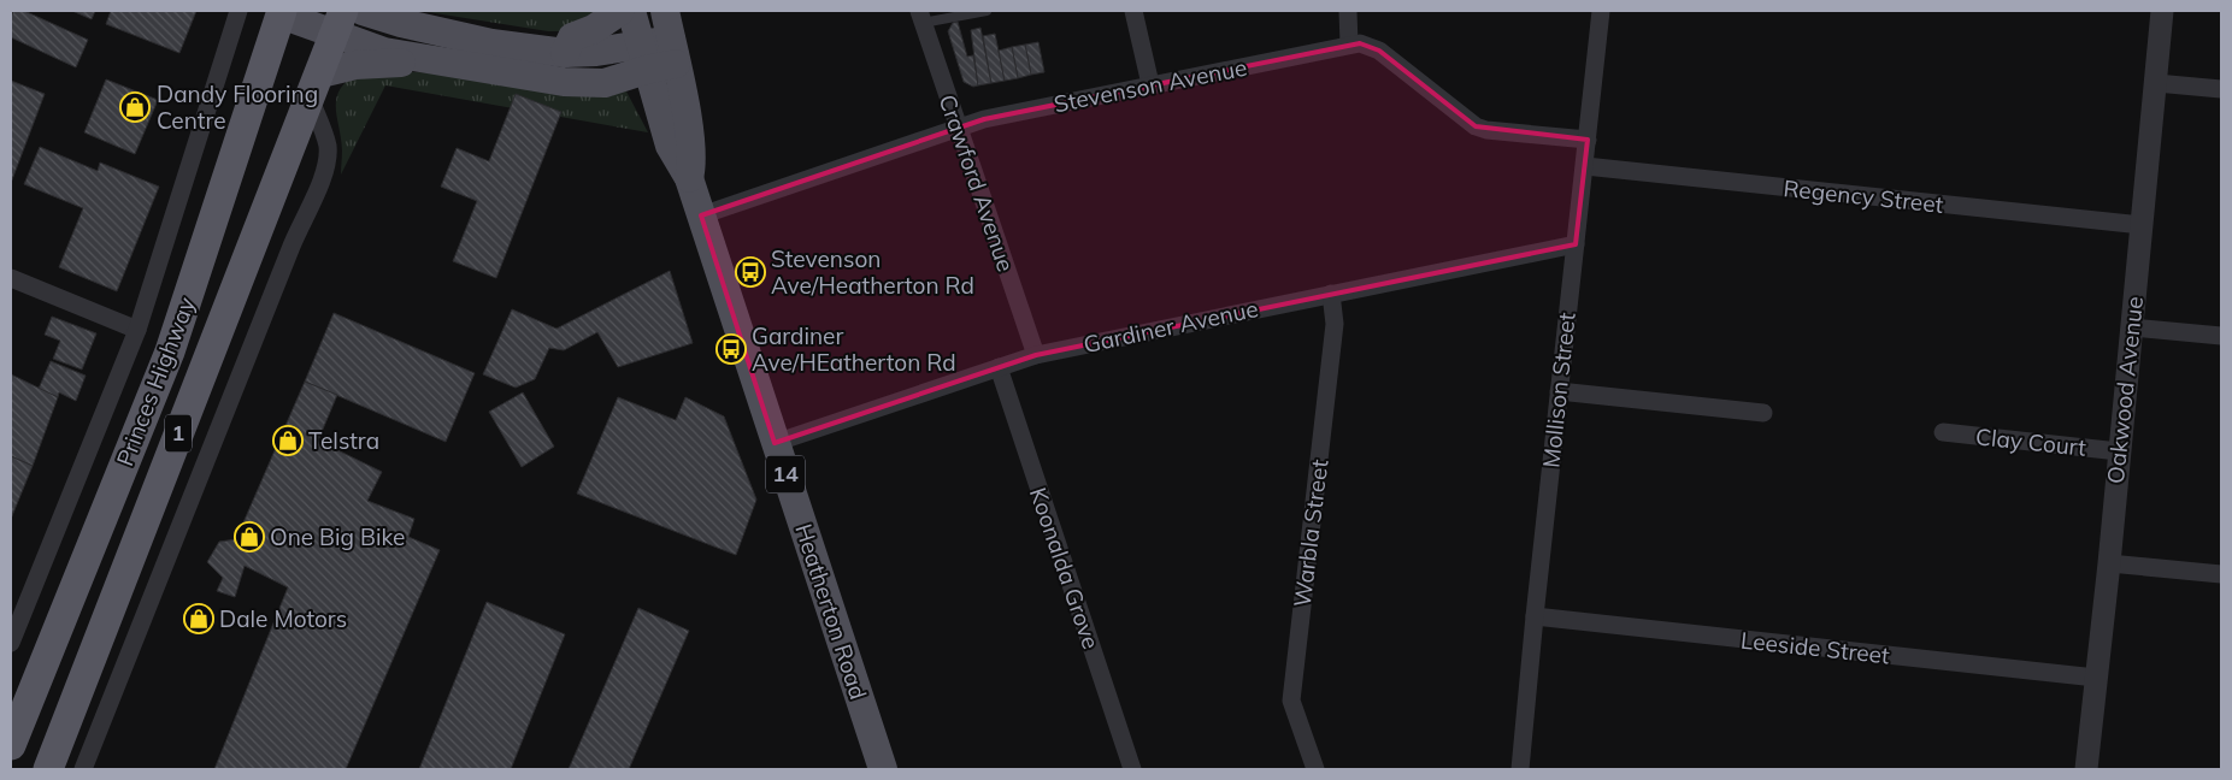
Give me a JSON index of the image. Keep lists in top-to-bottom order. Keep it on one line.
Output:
{"streets":{"highway":["Princes Highway","1"],"main road":["14","Heatherton Road"],"street":["Stevenson Avenue","Crawford Avenue","Regency Street","Gardiner Avenue","Mollison Street","Oakwood Avenue","Clay Court","Warbla Street","Koonalda Grove","Leeside Street"]},"crossings":[["Stevenson Avenue","Crawford Avenue"],["Stevenson Avenue","Mollison Street"],["Stevenson Avenue","Heatherton Road"],["Crawford Avenue","Gardiner Avenue"],["Regency Street","Mollison Street"],["Regency Street","Oakwood Avenue"],["Gardiner Avenue","Mollison Street"],["Gardiner Avenue","Warbla Street"],["Gardiner Avenue","Koonalda Grove"],["Gardiner Avenue","Heatherton Road"],["Mollison Street","Leeside Street"],["Oakwood Avenue","Clay Court"],["Oakwood Avenue","Leeside Street"]],"places":{"shop":["Dandy Flooring Centre","Telstra","One Big Bike","Dale Motors"],"bus stop":["Stevenson Ave/Heatherton Rd","Gardiner Ave/HEatherton Rd"]}}
